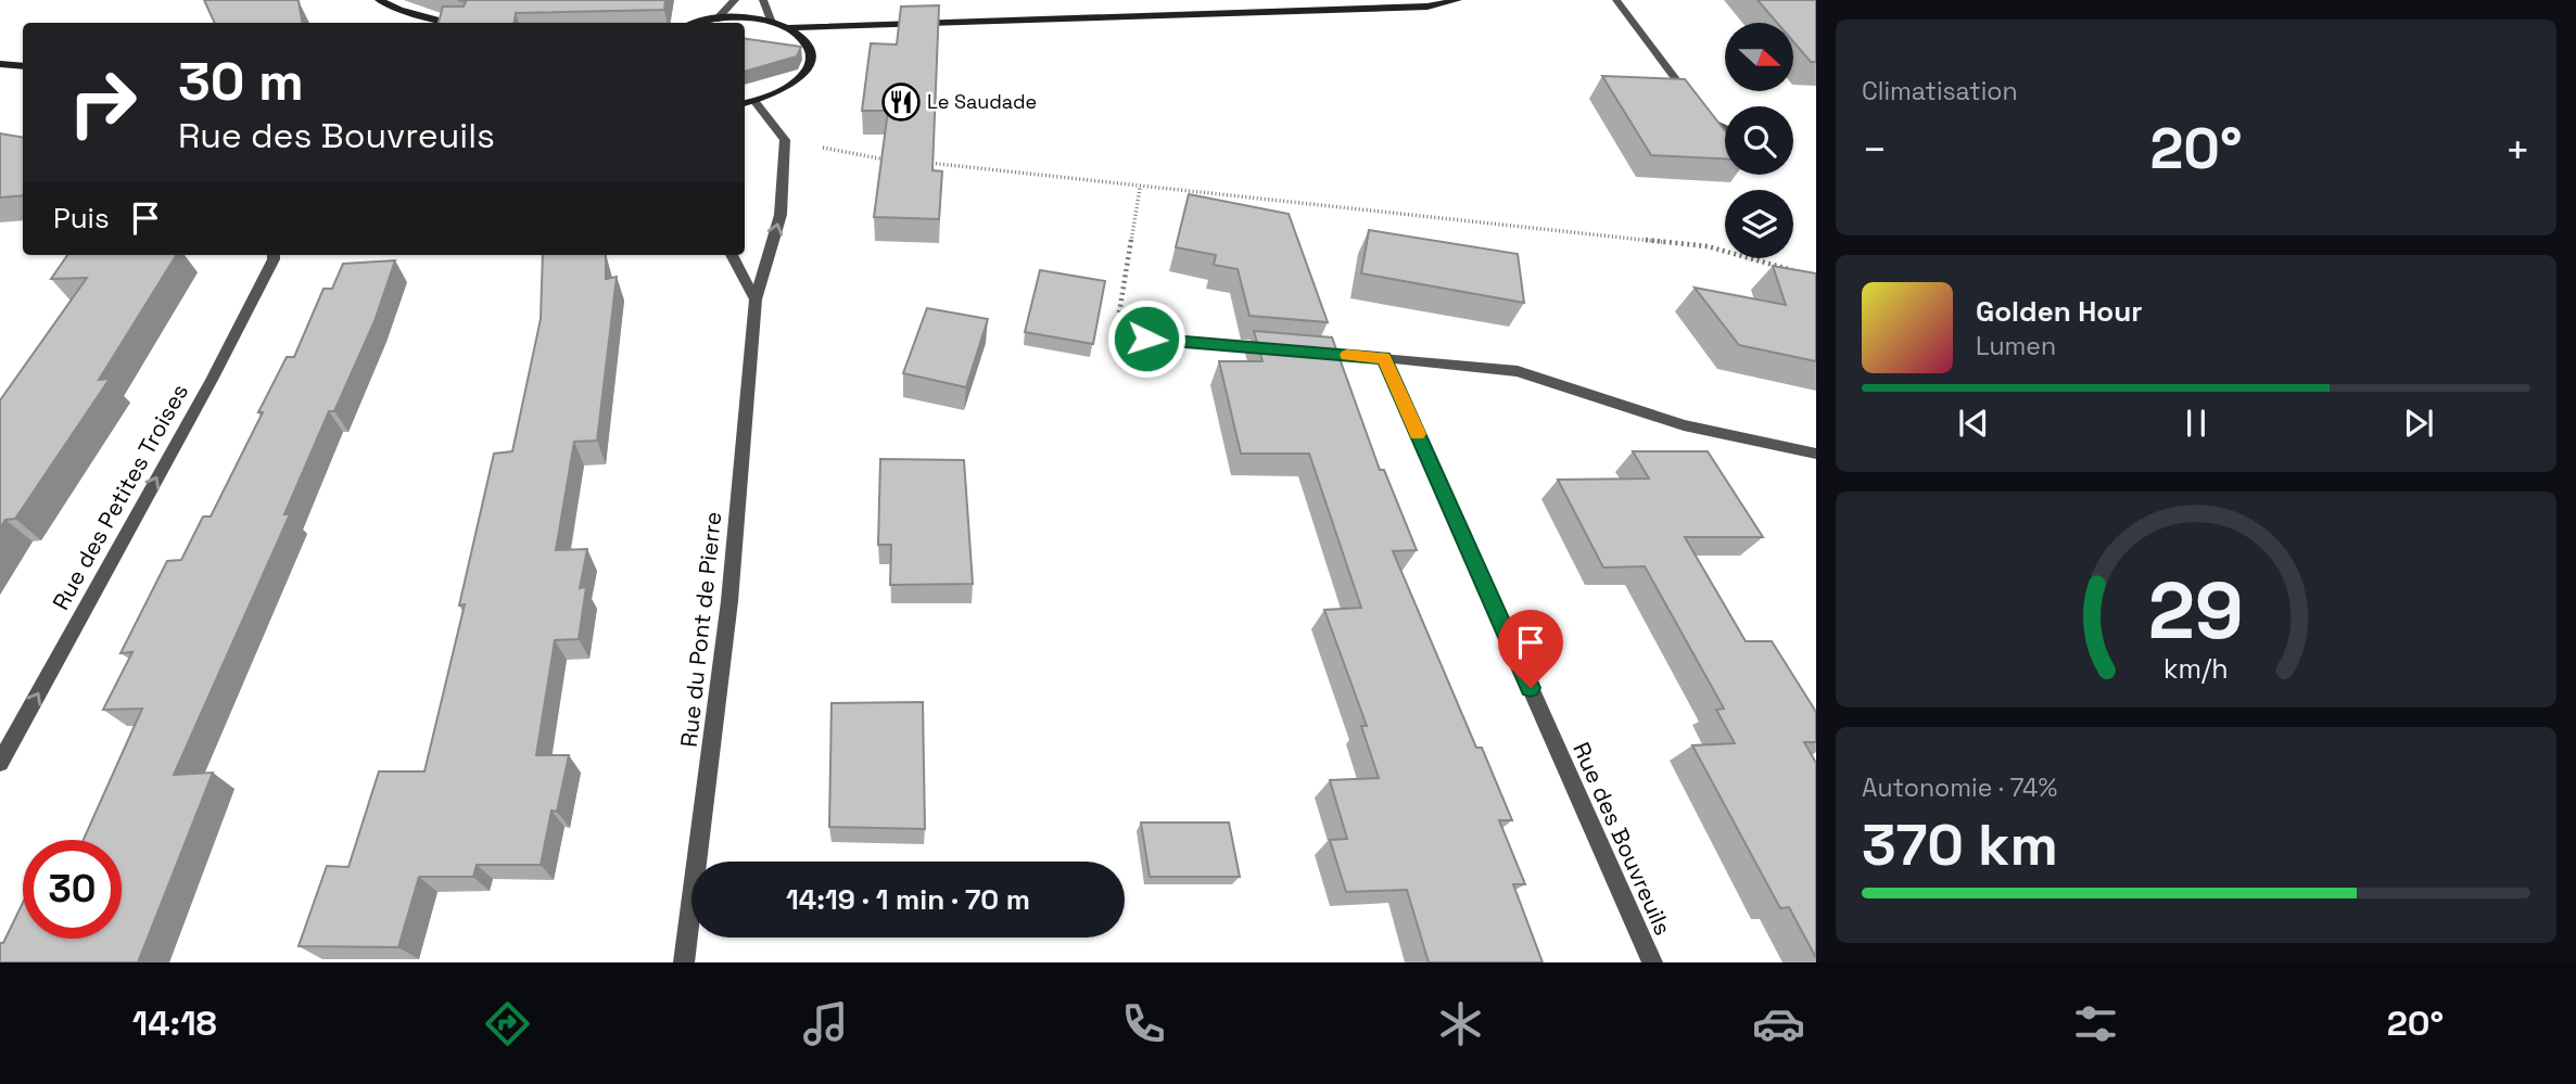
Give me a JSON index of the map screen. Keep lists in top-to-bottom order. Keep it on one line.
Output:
{"streets":{"street":["Rue des Petites Troises","Rue du Pont de Pierre","Rue des Bouvreuils"]},"one_way":["Rue des Petites Troises"],"places":{"restaurant":["Le Saudade"]},"north":"right","page":{"tile":["Climatisation",["Autonomie · 74%","370 km"]],"turn":["30 m","Rue des Bouvreuils"],"heat":["−","20°","+"],"then":"Puis","song":["Golden Hour","Lumen"],"limit":"30","trip":"14:19 · 1 min · 70 m","tabs":["14:18","20°"],"gauge":["29","km/h"]}}
